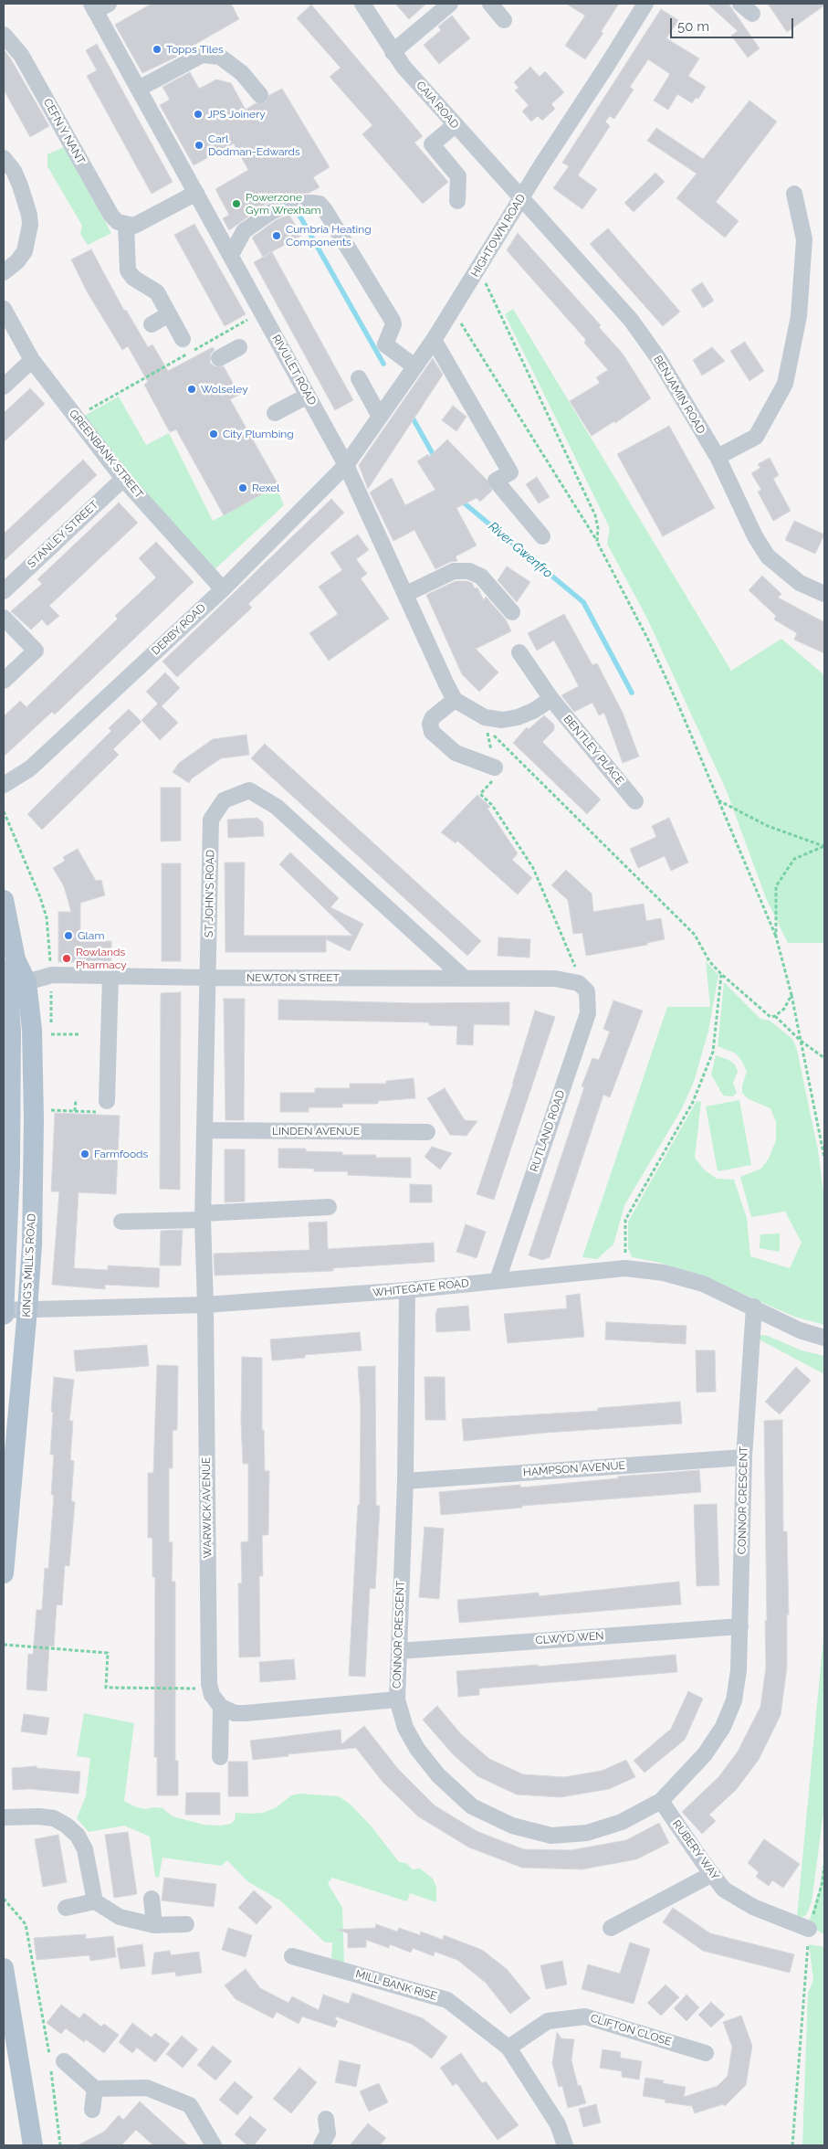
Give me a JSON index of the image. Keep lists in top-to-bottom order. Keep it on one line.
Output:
{"streets":{"main road":["KING'S MILL'S ROAD"],"street":["CAIA ROAD","CEFN Y NANT","HIGHTOWN ROAD","RIVULET ROAD","BENJAMIN ROAD","GREENBANK STREET","STANLEY STREET","DERBY ROAD","BENTLEY PLACE","ST JOHN'S ROAD","NEWTON STREET","LINDEN AVENUE","RUTLAND ROAD","WHITEGATE ROAD","HAMPSON AVENUE","CONNOR CRESCENT","WARWICK AVENUE","CLWYD WEN","RUBERY WAY","MILL BANK RISE","CLIFTON CLOSE"]},"crossings":[["CAIA ROAD","HIGHTOWN ROAD"],["CAIA ROAD","BENJAMIN ROAD"],["HIGHTOWN ROAD","RIVULET ROAD"],["HIGHTOWN ROAD","BENJAMIN ROAD"],["HIGHTOWN ROAD","DERBY ROAD"],["RIVULET ROAD","DERBY ROAD"],["GREENBANK STREET","STANLEY STREET"],["GREENBANK STREET","DERBY ROAD"],["ST JOHN'S ROAD","NEWTON STREET"],["ST JOHN'S ROAD","LINDEN AVENUE"],["ST JOHN'S ROAD","WHITEGATE ROAD"],["ST JOHN'S ROAD","WARWICK AVENUE"],["NEWTON STREET","RUTLAND ROAD"],["NEWTON STREET","KING'S MILL'S ROAD"],["RUTLAND ROAD","WHITEGATE ROAD"],["KING'S MILL'S ROAD","WHITEGATE ROAD"],["WHITEGATE ROAD","CONNOR CRESCENT"],["WHITEGATE ROAD","WARWICK AVENUE"],["HAMPSON AVENUE","CONNOR CRESCENT"],["CONNOR CRESCENT","CLWYD WEN"],["CONNOR CRESCENT","RUBERY WAY"],["MILL BANK RISE","CLIFTON CLOSE"]],"water":["River Gwenfro"],"places":["Topps Tiles","JPS Joinery","Carl Dodman-Edwards","Powerzone Gym Wrexham","Cumbria Heating Components","Wolseley","City Plumbing","Rexel","Glam","Rowlands Pharmacy","Farmfoods"],"scale_bar":"50 m"}
